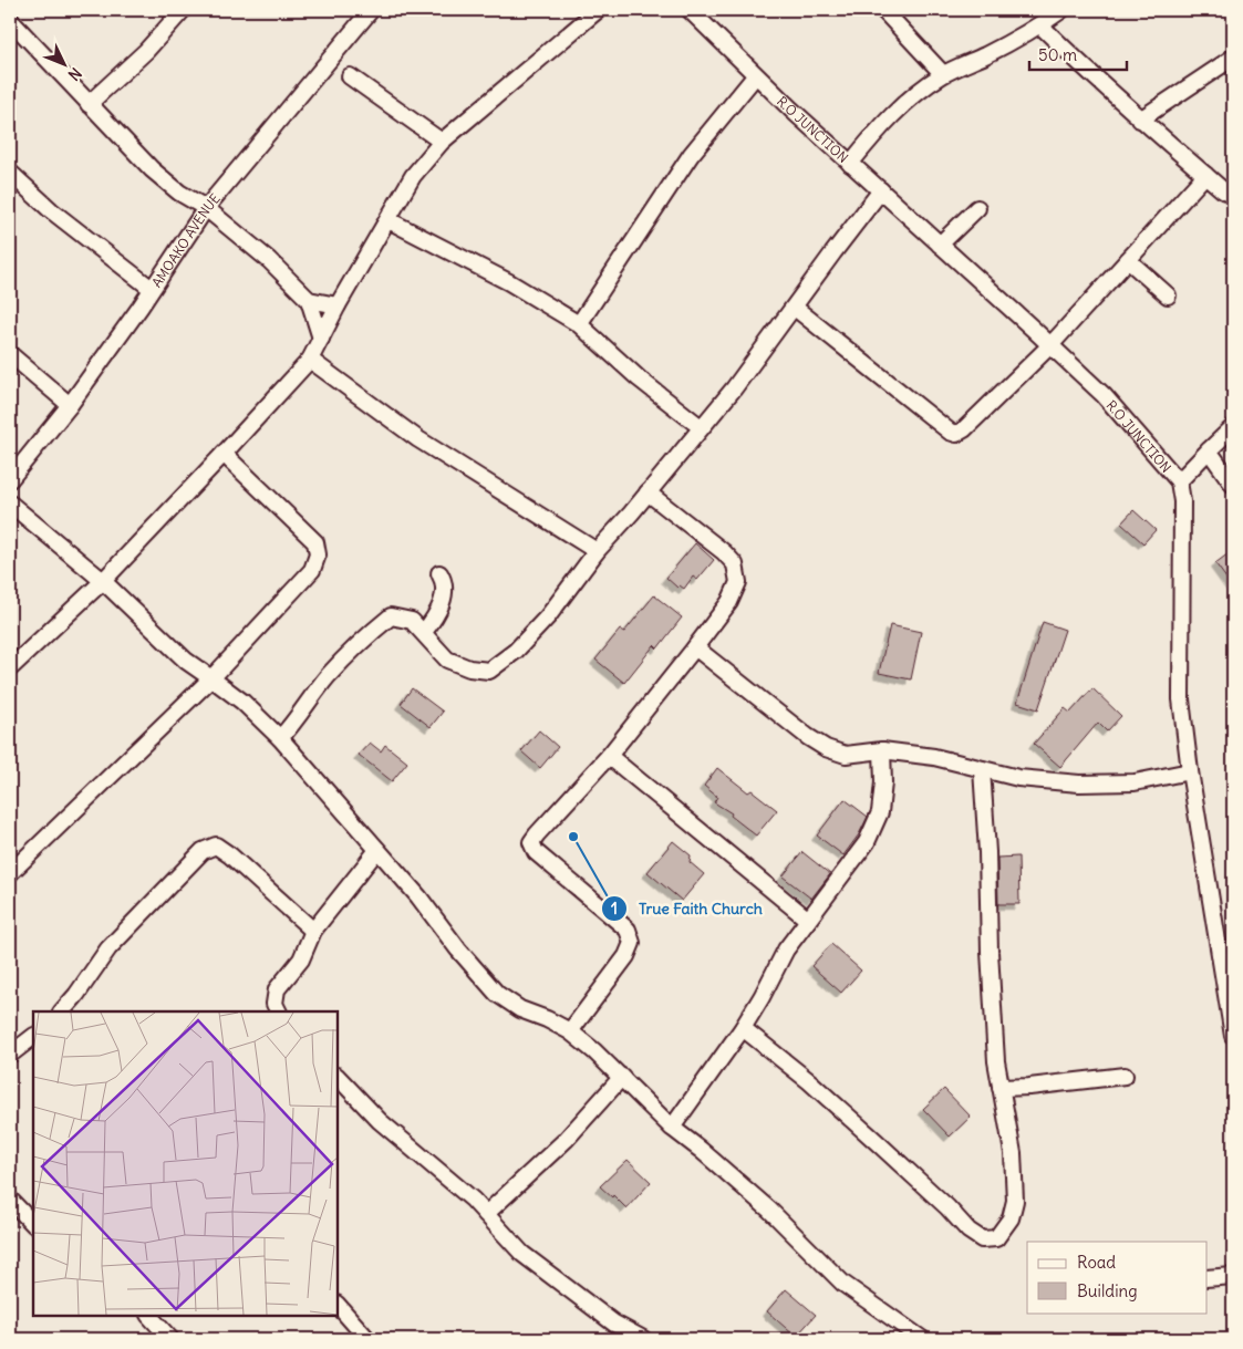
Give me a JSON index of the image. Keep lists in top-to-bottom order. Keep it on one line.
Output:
{"streets":{"street":["R.O JUNCTION","AMOAKO AVENUE"]},"places":["True Faith Church"],"legend":["Road","Building"],"scale_bar":"50 m","north":"bottom right"}
